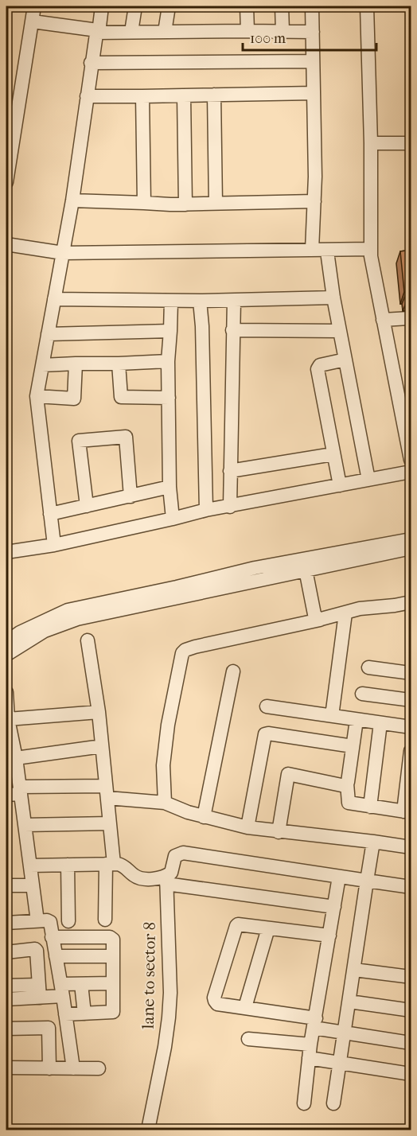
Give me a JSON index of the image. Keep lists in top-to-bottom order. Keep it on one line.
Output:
{"streets":{"street":["lane to sector 8"]},"scale_bar":"100 m"}
